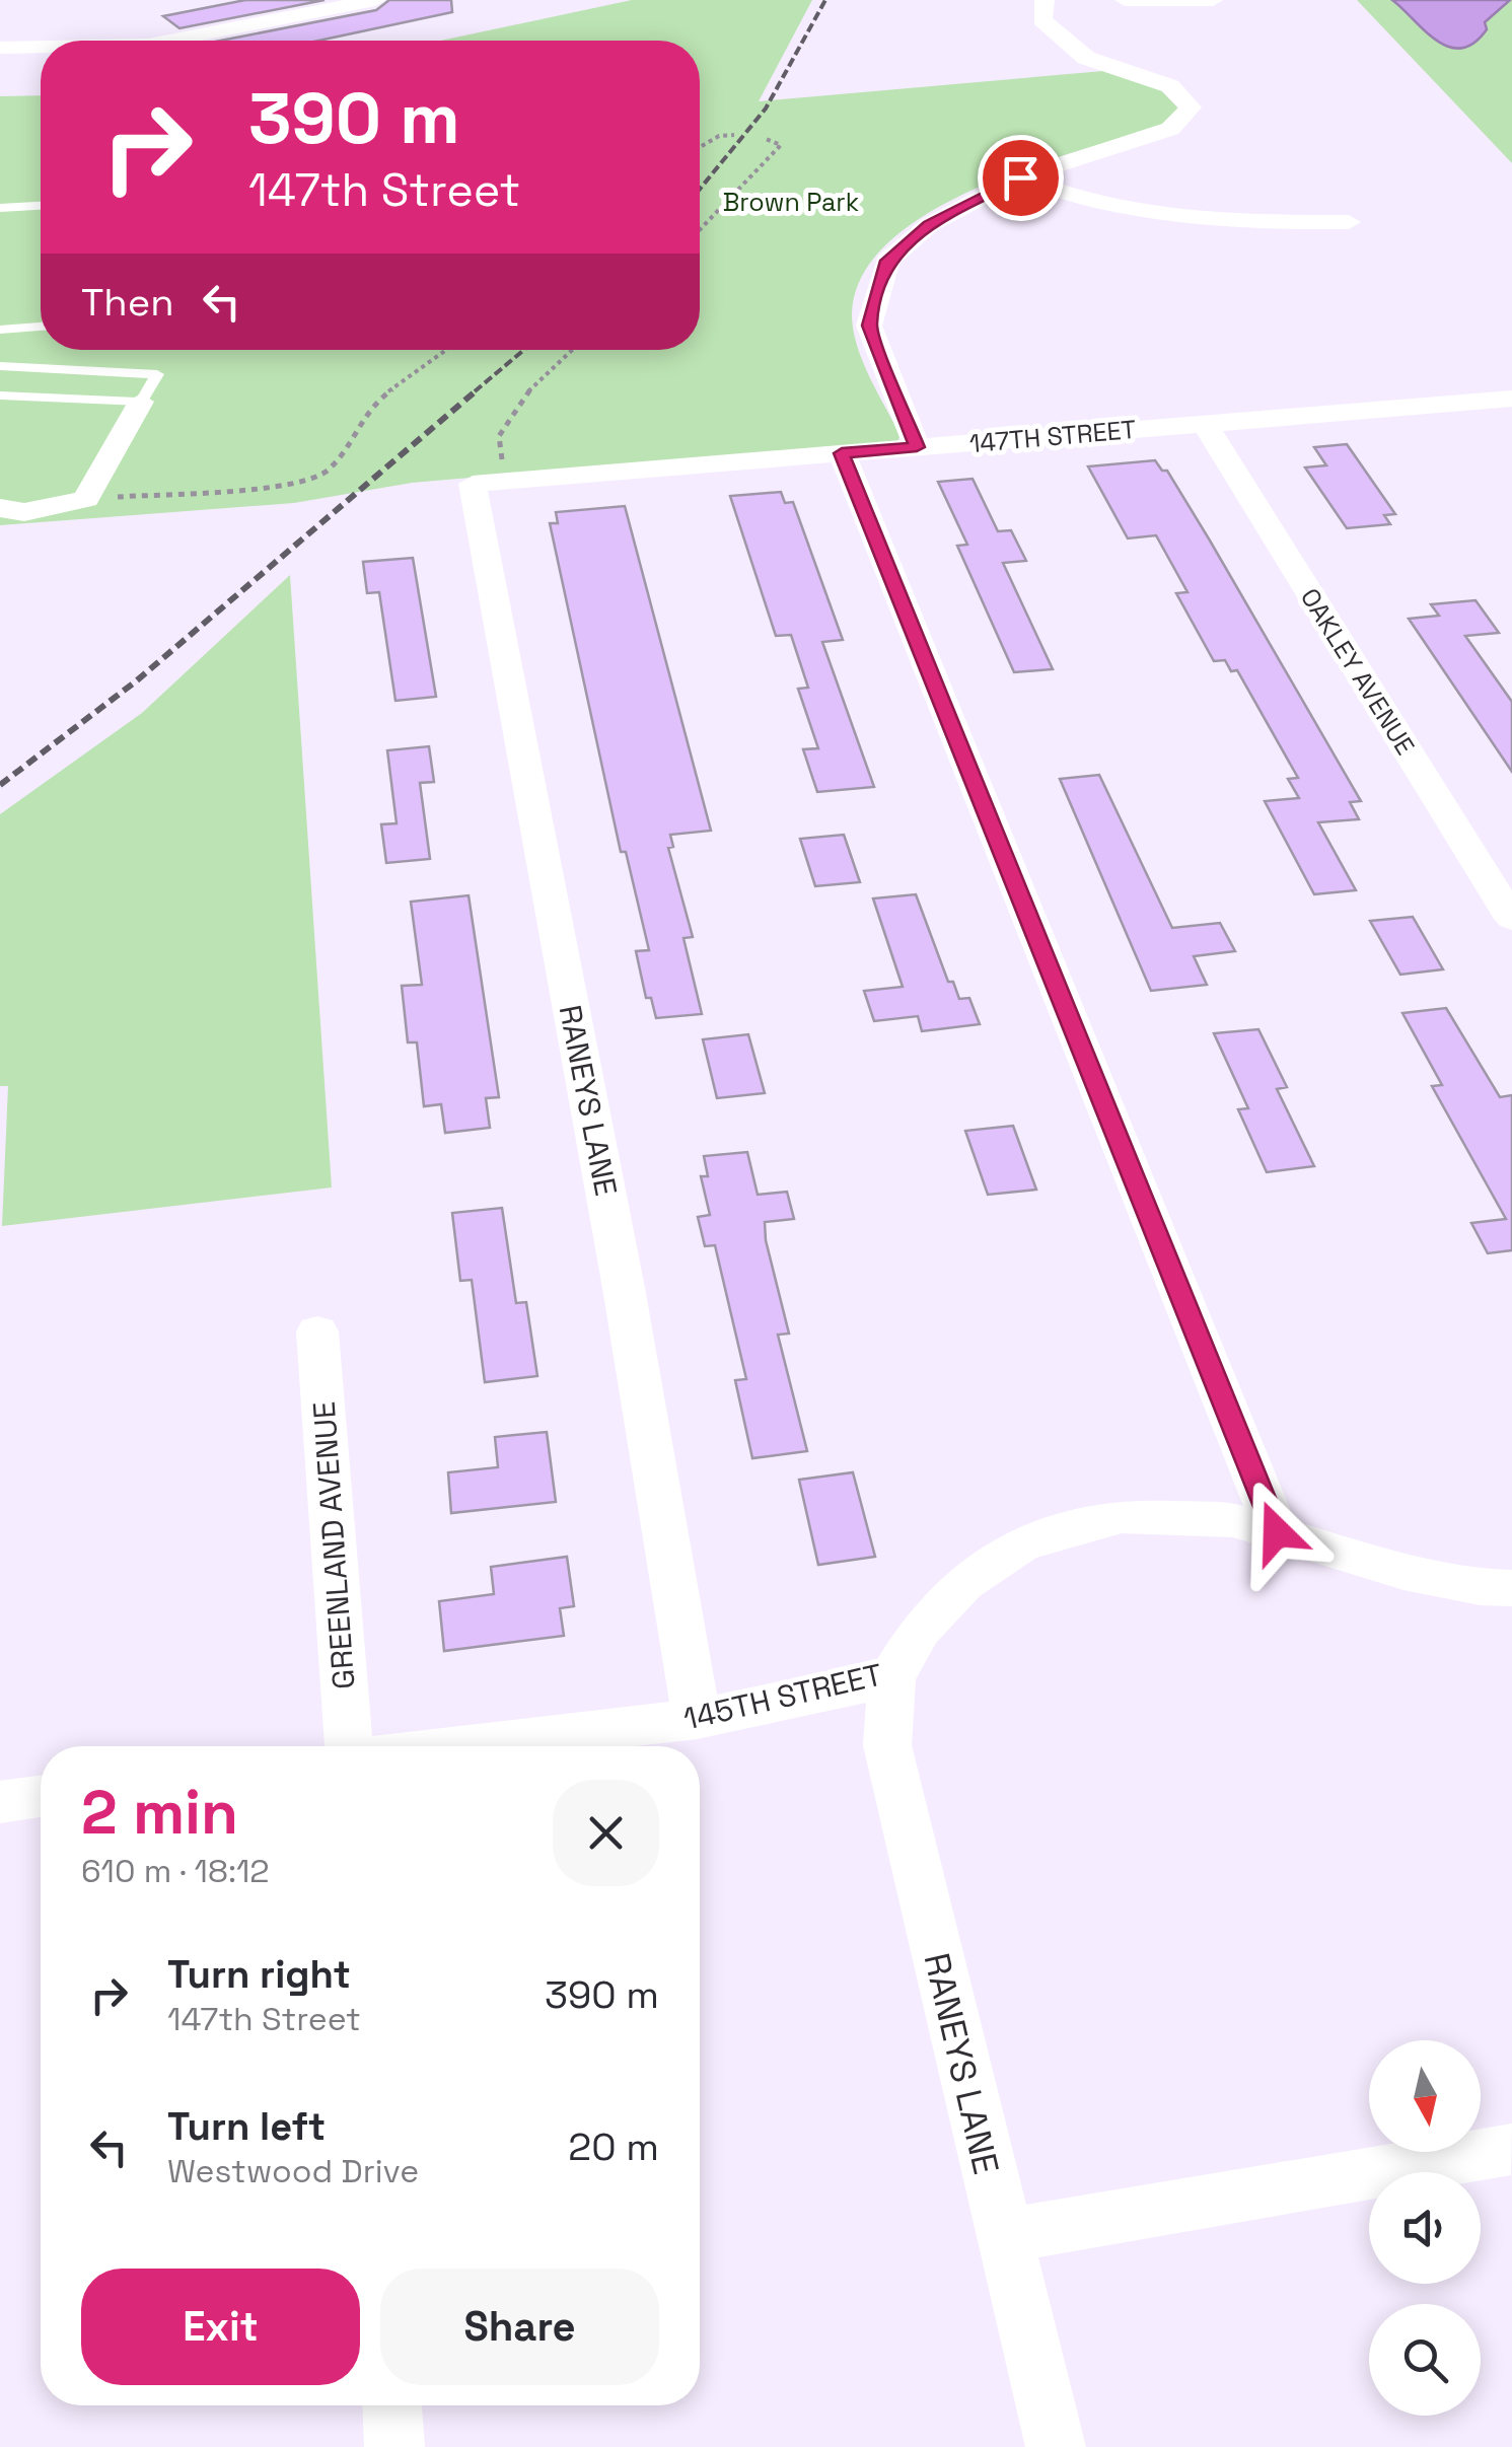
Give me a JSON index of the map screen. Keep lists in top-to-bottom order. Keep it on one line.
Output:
{"streets":{"street":["147TH STREET","OAKLEY AVENUE","RANEYS LANE","GREENLAND AVENUE","145TH STREET"]},"crossings":[["147TH STREET","OAKLEY AVENUE"],["147TH STREET","RANEYS LANE"],["RANEYS LANE","145TH STREET"]],"parks":["Brown Park"],"north":"bottom","page":{"turn":["390 m","147th Street"],"then":"Then","heading":["2 min","610 m · 18:12"],"list":[{"name":"Turn right","note":"147th Street","value":"390 m"},{"name":"Turn left","note":"Westwood Drive","value":"20 m"}],"buttons":["Exit","Share"]}}
